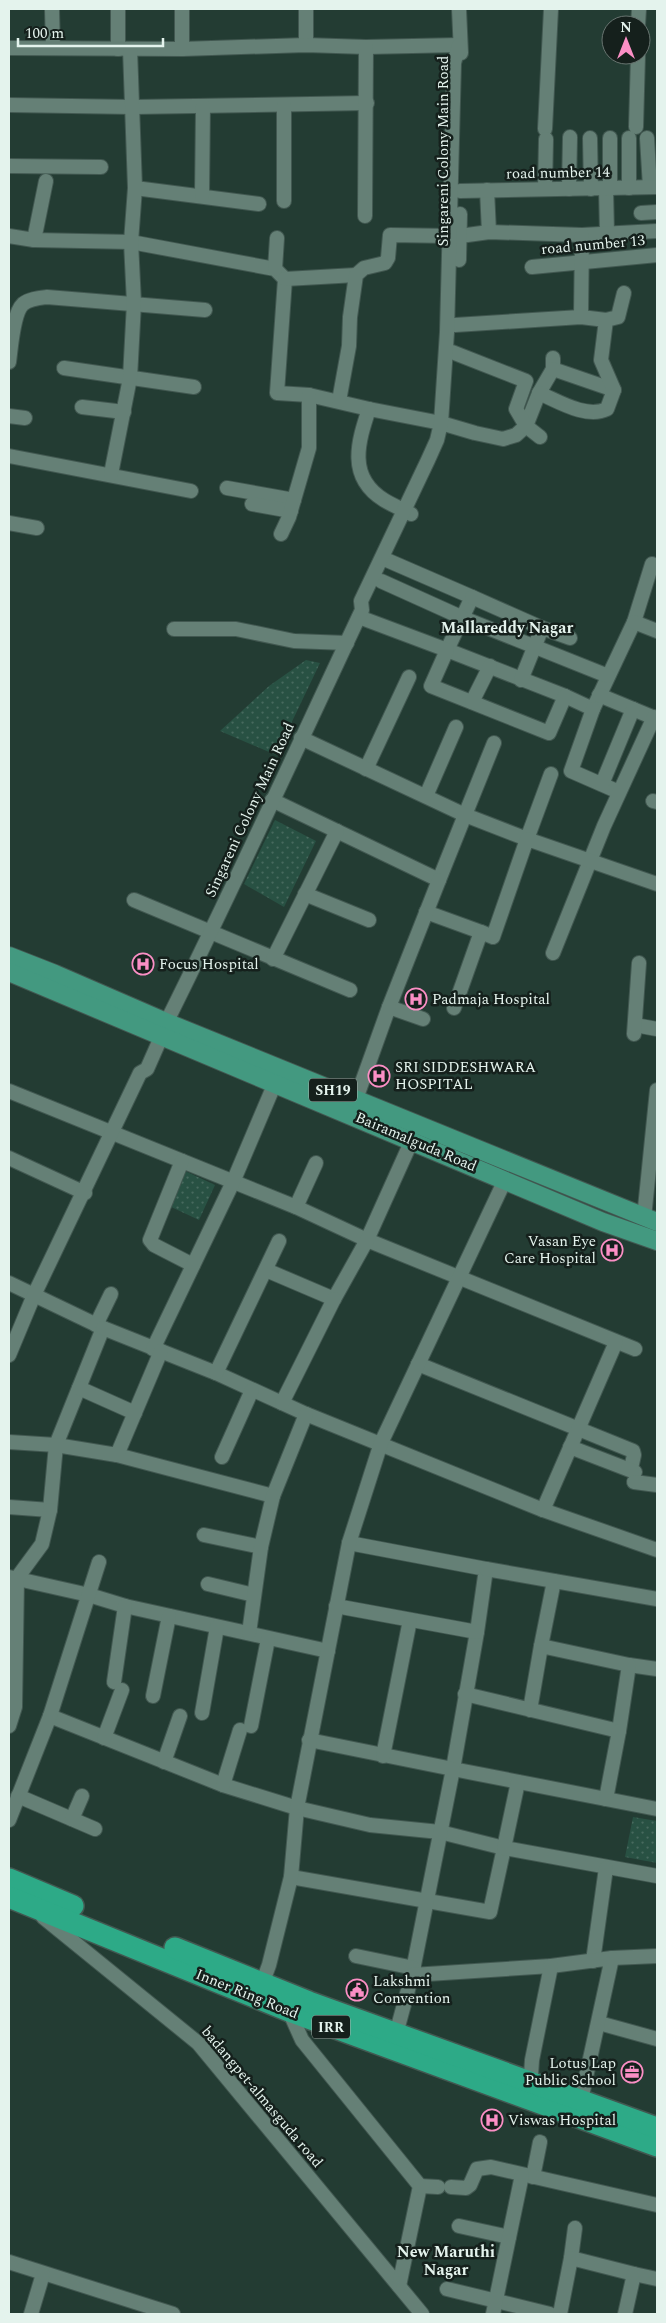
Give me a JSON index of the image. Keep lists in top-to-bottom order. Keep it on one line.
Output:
{"streets":{"highway":["Inner Ring Road","IRR"],"main road":["SH19","Bairamalguda Road"],"street":["Singareni Colony Main Road","road number 14","road number 13","badangpet-almasguda road"]},"crossings":[["Singareni Colony Main Road","road number 14"],["Singareni Colony Main Road","Bairamalguda Road"],["Inner Ring Road","badangpet-almasguda road"]],"districts":["Mallareddy Nagar","New Maruthi Nagar"],"places":{"hospital":["Focus Hospital","Padmaja Hospital","SRI SIDDESHWARA HOSPITAL","Vasan Eye Care Hospital","Viswas Hospital"],"public building":["Lakshmi Convention"],"office":["Lotus Lap Public School"]},"scale_bar":"100 m","north":"top"}
